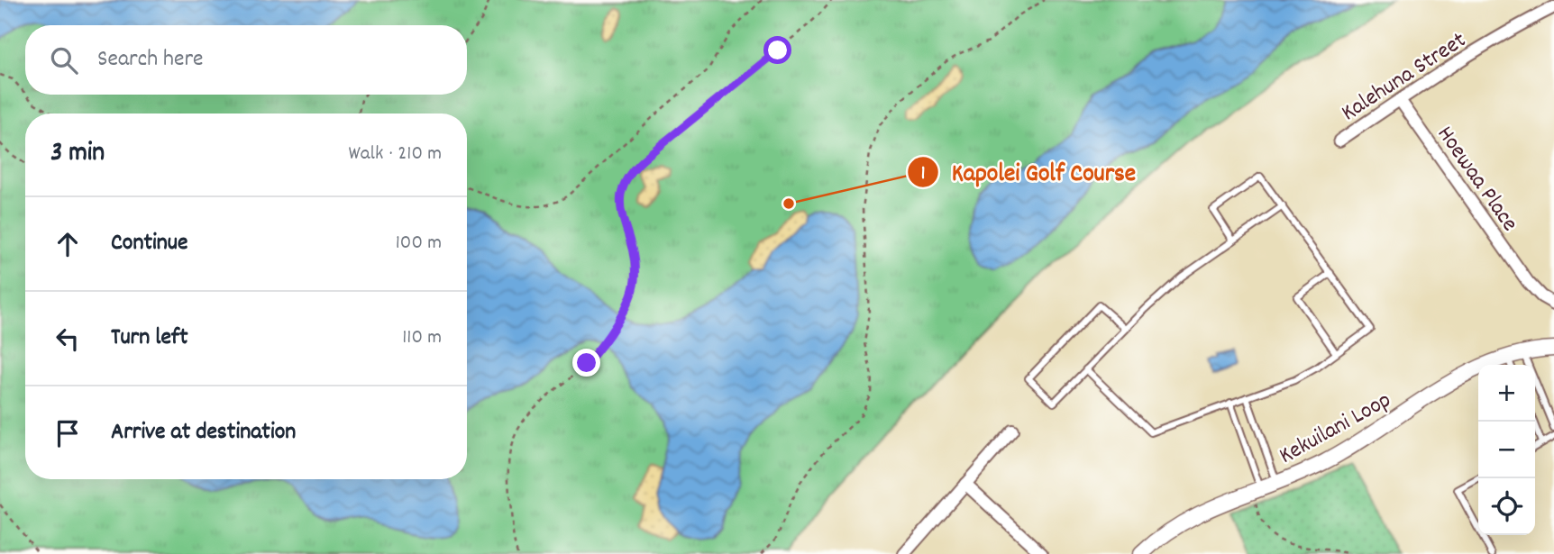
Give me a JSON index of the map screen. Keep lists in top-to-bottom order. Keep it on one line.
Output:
{"streets":{"street":["Kalehuna Street","Hoewaa Place","Kekuilani Loop"]},"crossings":[["Kalehuna Street","Hoewaa Place"]],"places":["Kapolei Golf Course"],"page":{"search":"Search here","heading":["3 min","Walk · 210 m"],"list":[["Continue","100 m"],["Turn left","110 m"],"Arrive at destination"],"map_buttons":["+","−"]}}
